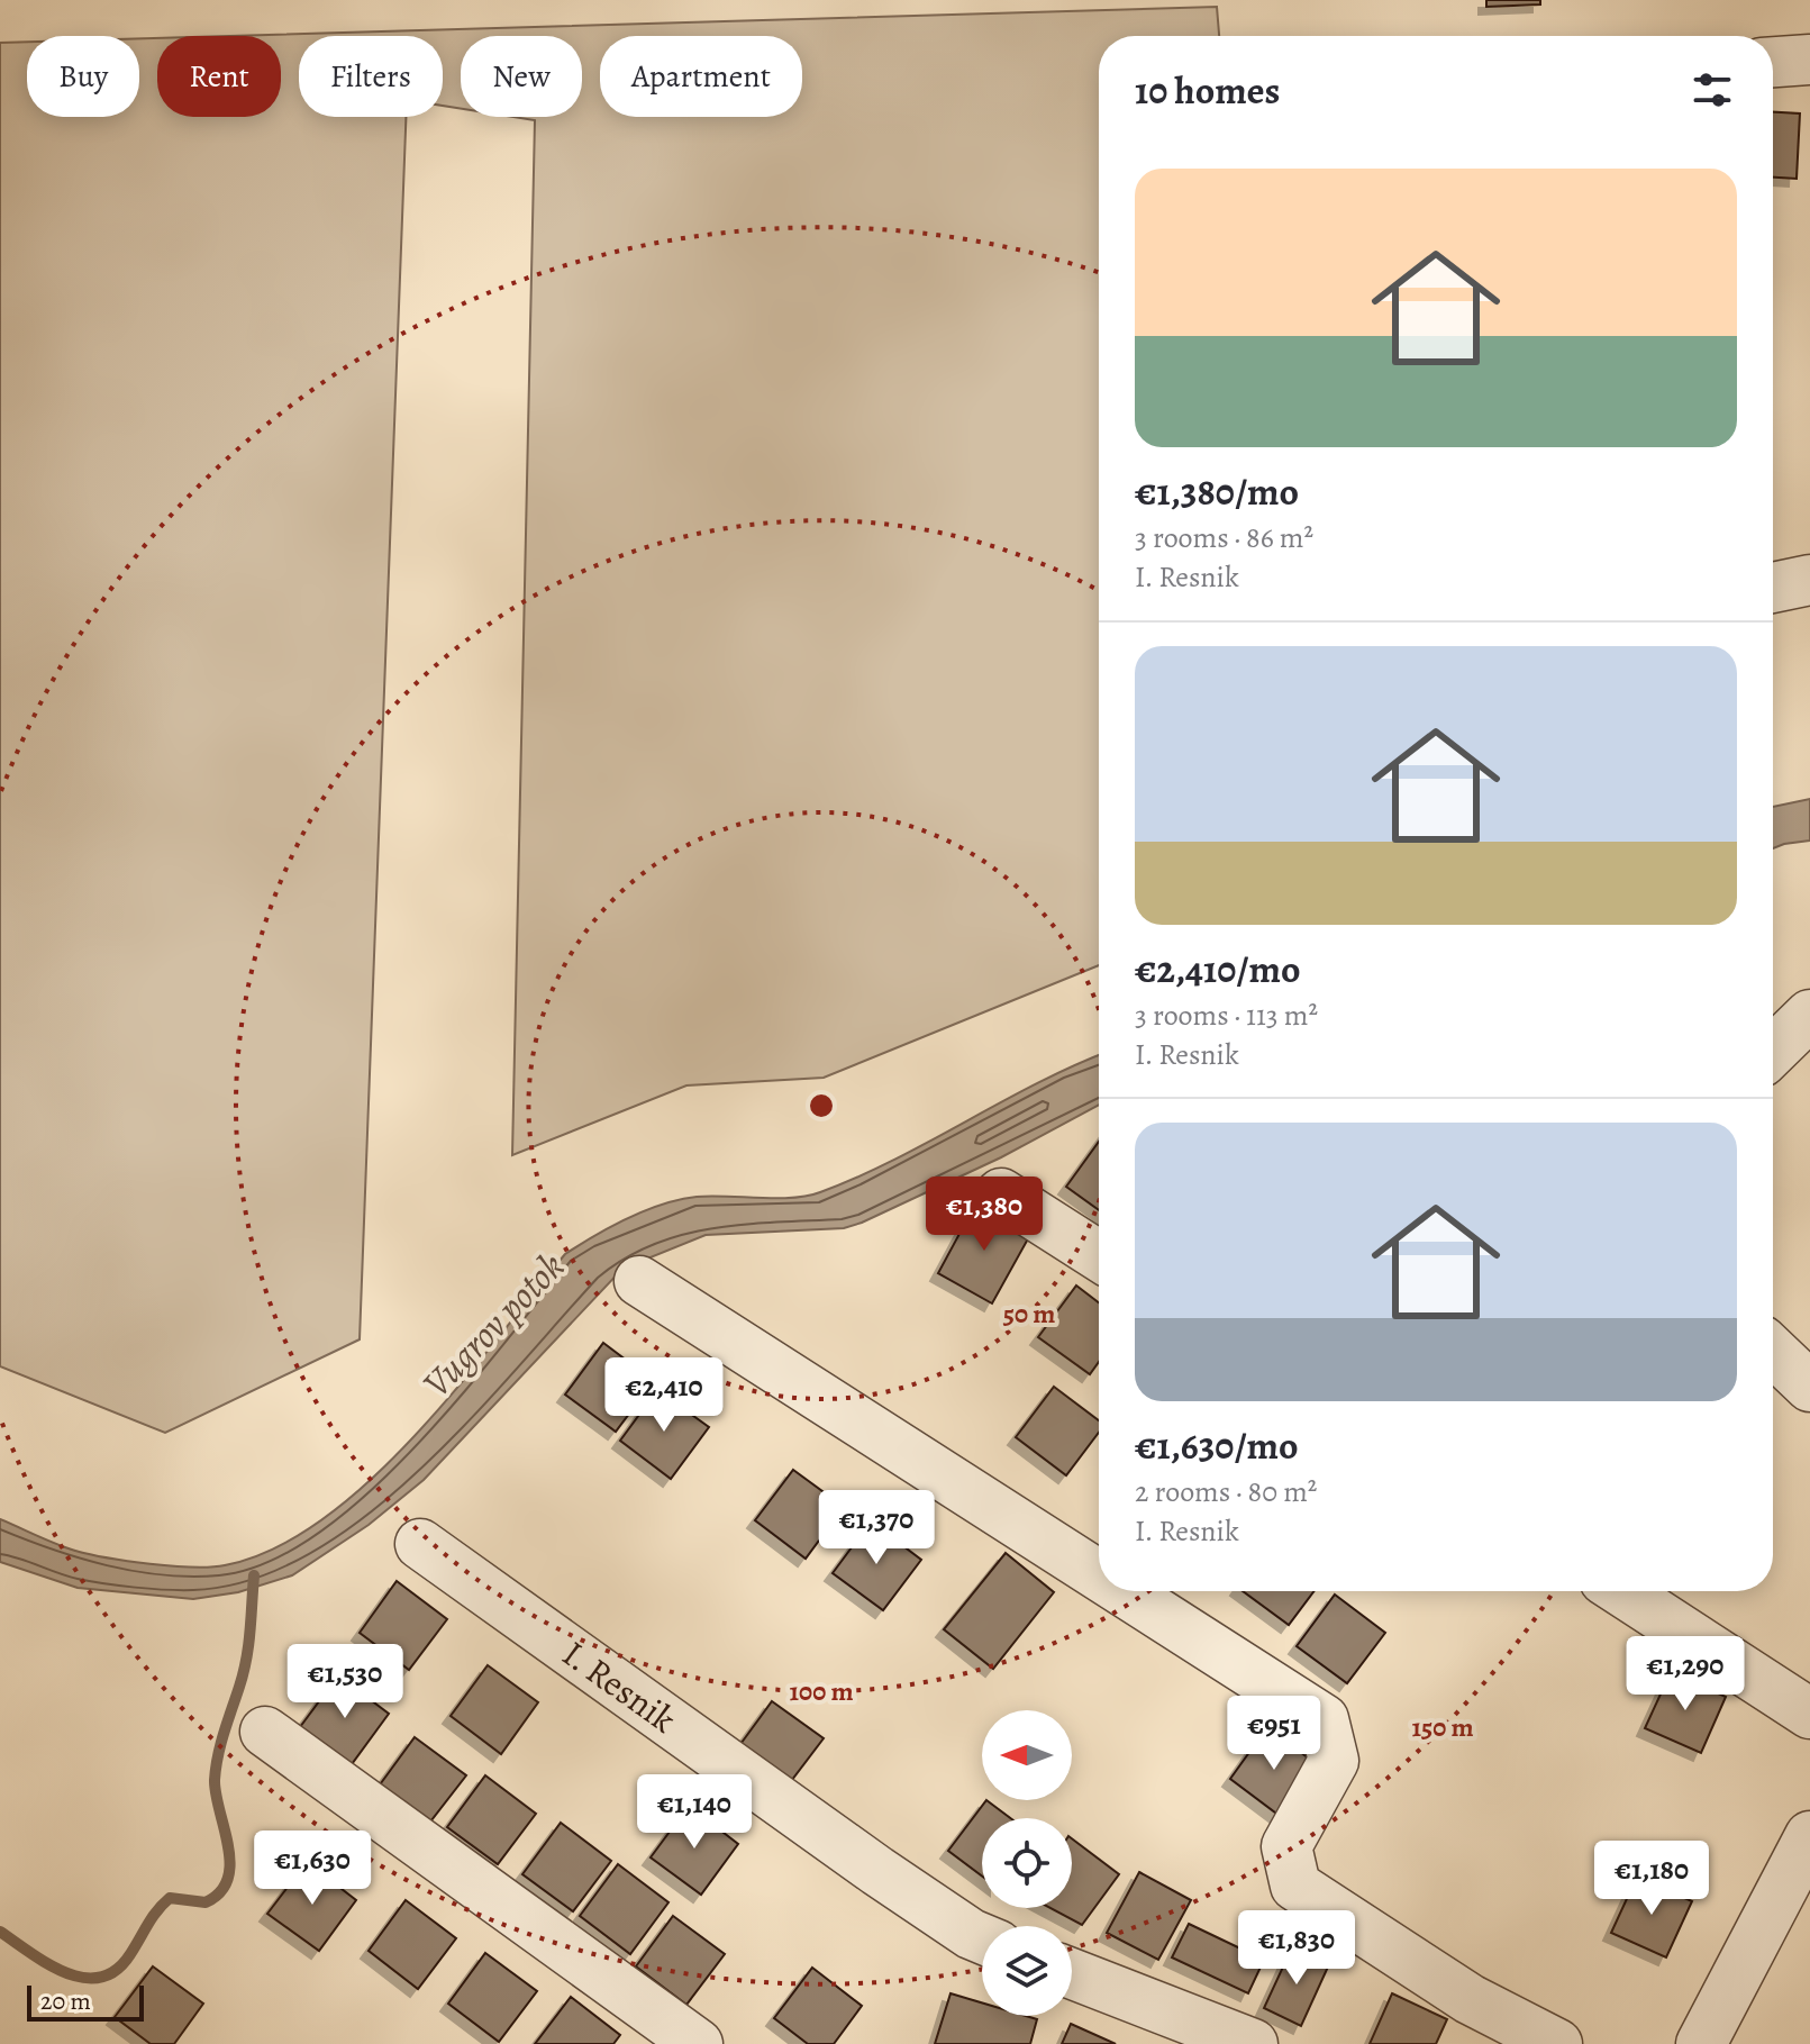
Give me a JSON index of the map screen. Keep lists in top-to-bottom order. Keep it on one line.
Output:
{"streets":{"street":["I. Resnik"]},"water":["Vugrov potok"],"scale_bar":"20 m","north":"left","page":{"chip":["Buy","Rent","Filters","New","Apartment"],"heading":"10 homes","list":[{"name":"€1,380/mo","note":"3 rooms · 86 m² · I. Resnik"},{"name":"€2,410/mo","note":"3 rooms · 113 m² · I. Resnik"},{"name":"€1,630/mo","note":"2 rooms · 80 m² · I. Resnik"}],"price":["€1,380","€2,410","€1,370","€1,290","€1,530","€951","€1,140","€1,630","€1,180","€1,830"],"scale":"20 m"},"rings":["50 m","100 m","150 m"]}
